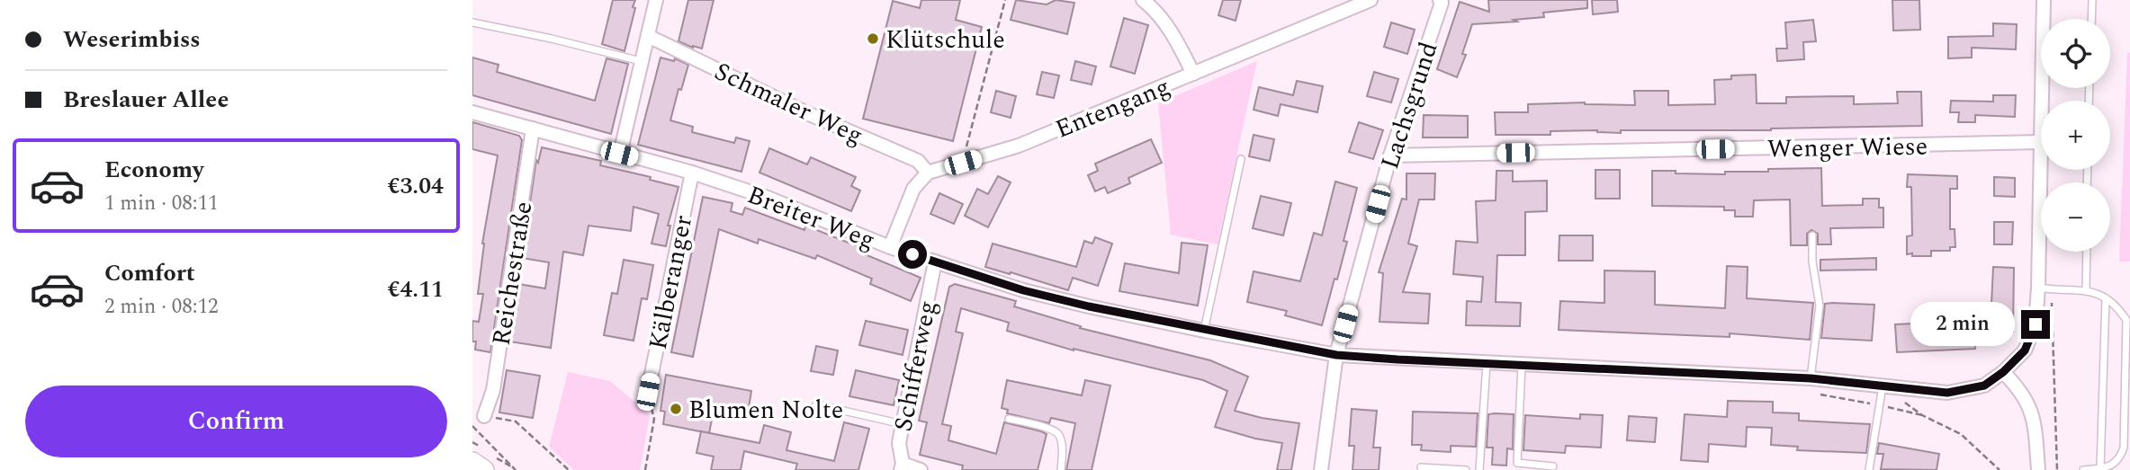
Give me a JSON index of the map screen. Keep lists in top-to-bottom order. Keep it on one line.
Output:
{"streets":{"street":["Schmaler Weg","Lachsgrund","Entengang","Wenger Wiese","Breiter Weg","Reichestraße","Kälberanger","Schifferweg"]},"crossings":[["Schmaler Weg","Entengang"],["Lachsgrund","Wenger Wiese"],["Lachsgrund","Breiter Weg"],["Breiter Weg","Reichestraße"],["Breiter Weg","Kälberanger"],["Breiter Weg","Schifferweg"]],"places":["Klütschule","Blumen Nolte"],"page":{"banner":["Weserimbiss","Breslauer Allee"],"map_buttons":["+","−"],"list":[{"name":"Economy","note":"1 min · 08:11","value":"€3.04"},{"name":"Comfort","note":"2 min · 08:12","value":"€4.11"}],"bubble":"2 min","buttons":"Confirm"}}
